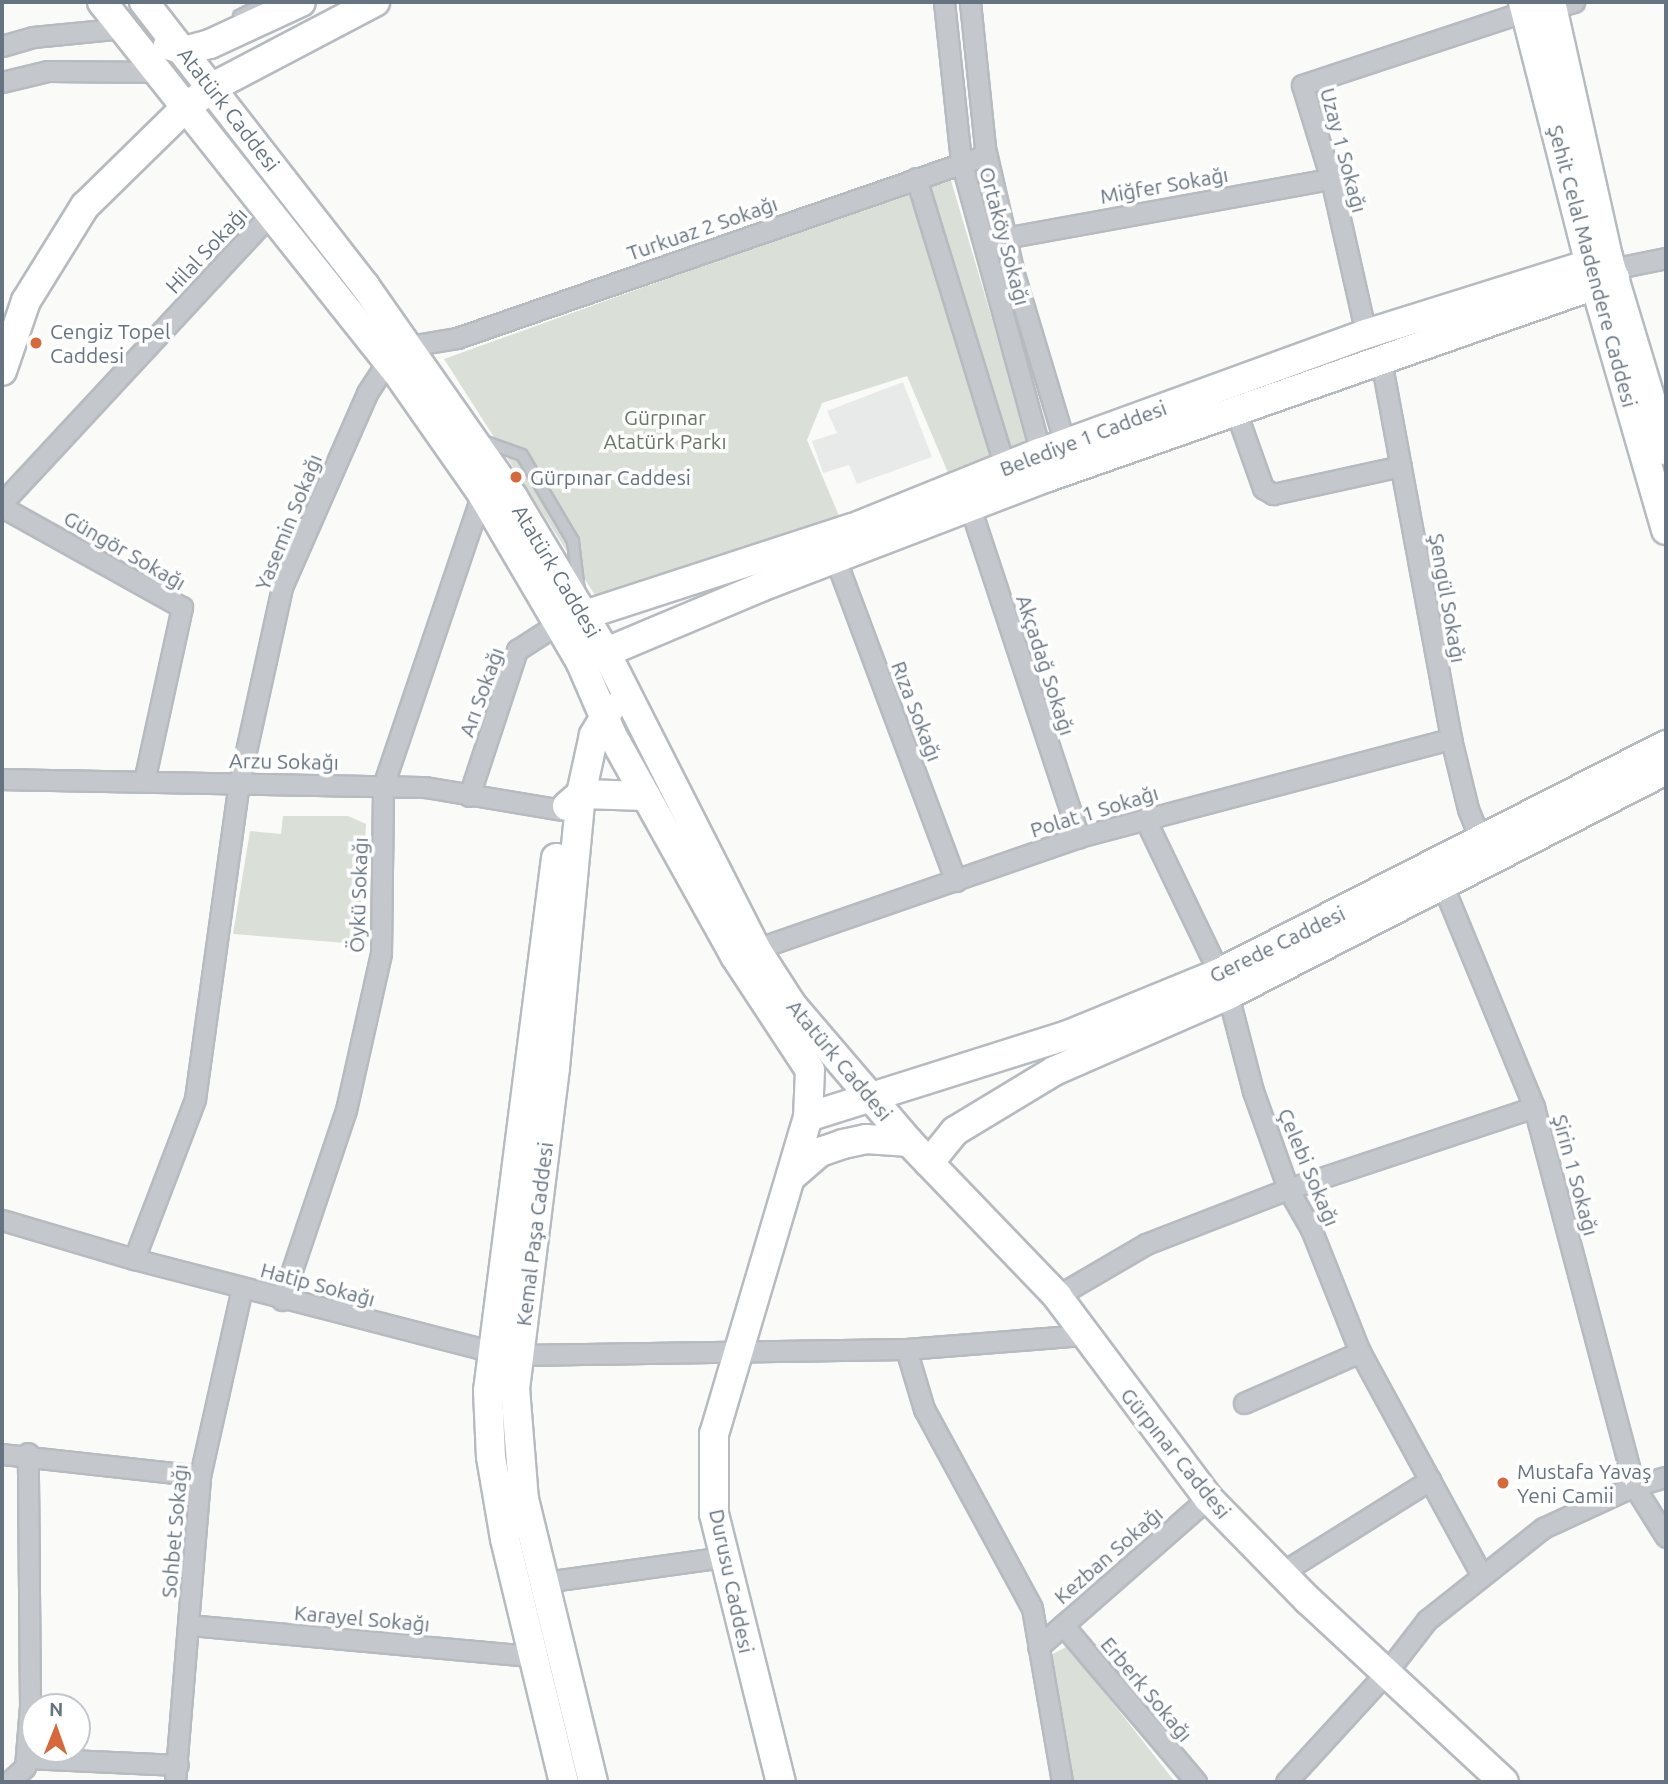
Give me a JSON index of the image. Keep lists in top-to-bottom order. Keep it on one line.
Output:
{"streets":{"street":["Atatürk Caddesi","Uzay 1 Sokağı","Miğfer Sokağı","Turkuaz 2 Sokağı","Ortaköy Sokağı","Hilal Sokağı","Şehit Celal Madendere Caddesi","Belediye 1 Caddesi","Yasemin Sokağı","Güngör Sokağı","Şengül Sokağı","Akçadağ Sokağı","Arı Sokağı","Rıza Sokağı","Arzu Sokağı","Polat 1 Sokağı","Öykü Sokağı","Gerede Caddesi","Çelebi Sokağı","Şirin 1 Sokağı","Kemal Paşa Caddesi","Hatip Sokağı","Gürpınar Caddesi","Sohbet Sokağı","Kezban Sokağı","Durusu Caddesi","Karayel Sokağı","Erberk Sokağı"]},"crossings":[["Atatürk Caddesi","Turkuaz 2 Sokağı"],["Atatürk Caddesi","Hilal Sokağı"],["Atatürk Caddesi","Belediye 1 Caddesi"],["Atatürk Caddesi","Yasemin Sokağı"],["Atatürk Caddesi","Arı Sokağı"],["Atatürk Caddesi","Polat 1 Sokağı"],["Atatürk Caddesi","Öykü Sokağı"],["Atatürk Caddesi","Gerede Caddesi"],["Atatürk Caddesi","Kemal Paşa Caddesi"],["Atatürk Caddesi","Gürpınar Caddesi"],["Atatürk Caddesi","Durusu Caddesi"],["Uzay 1 Sokağı","Miğfer Sokağı"],["Uzay 1 Sokağı","Şehit Celal Madendere Caddesi"],["Uzay 1 Sokağı","Belediye 1 Caddesi"],["Miğfer Sokağı","Ortaköy Sokağı"],["Turkuaz 2 Sokağı","Ortaköy Sokağı"],["Turkuaz 2 Sokağı","Yasemin Sokağı"],["Ortaköy Sokağı","Belediye 1 Caddesi"],["Hilal Sokağı","Güngör Sokağı"],["Şehit Celal Madendere Caddesi","Belediye 1 Caddesi"],["Belediye 1 Caddesi","Şengül Sokağı"],["Belediye 1 Caddesi","Akçadağ Sokağı"],["Belediye 1 Caddesi","Arı Sokağı"],["Belediye 1 Caddesi","Rıza Sokağı"],["Belediye 1 Caddesi","Kemal Paşa Caddesi"],["Yasemin Sokağı","Arzu Sokağı"],["Yasemin Sokağı","Hatip Sokağı"],["Güngör Sokağı","Arzu Sokağı"],["Şengül Sokağı","Polat 1 Sokağı"],["Şengül Sokağı","Gerede Caddesi"],["Akçadağ Sokağı","Polat 1 Sokağı"],["Arı Sokağı","Arzu Sokağı"],["Rıza Sokağı","Polat 1 Sokağı"],["Arzu Sokağı","Öykü Sokağı"],["Arzu Sokağı","Kemal Paşa Caddesi"],["Polat 1 Sokağı","Çelebi Sokağı"],["Öykü Sokağı","Hatip Sokağı"],["Gerede Caddesi","Çelebi Sokağı"],["Gerede Caddesi","Şirin 1 Sokağı"],["Gerede Caddesi","Gürpınar Caddesi"],["Kemal Paşa Caddesi","Hatip Sokağı"],["Kemal Paşa Caddesi","Karayel Sokağı"],["Hatip Sokağı","Sohbet Sokağı"],["Gürpınar Caddesi","Kezban Sokağı"],["Sohbet Sokağı","Karayel Sokağı"],["Kezban Sokağı","Erberk Sokağı"]],"parks":["Gürpınar Atatürk Parkı"],"places":["Cengiz Topel Caddesi","Gürpınar Caddesi","Mustafa Yavaş Yeni Camii"],"north":"top"}
